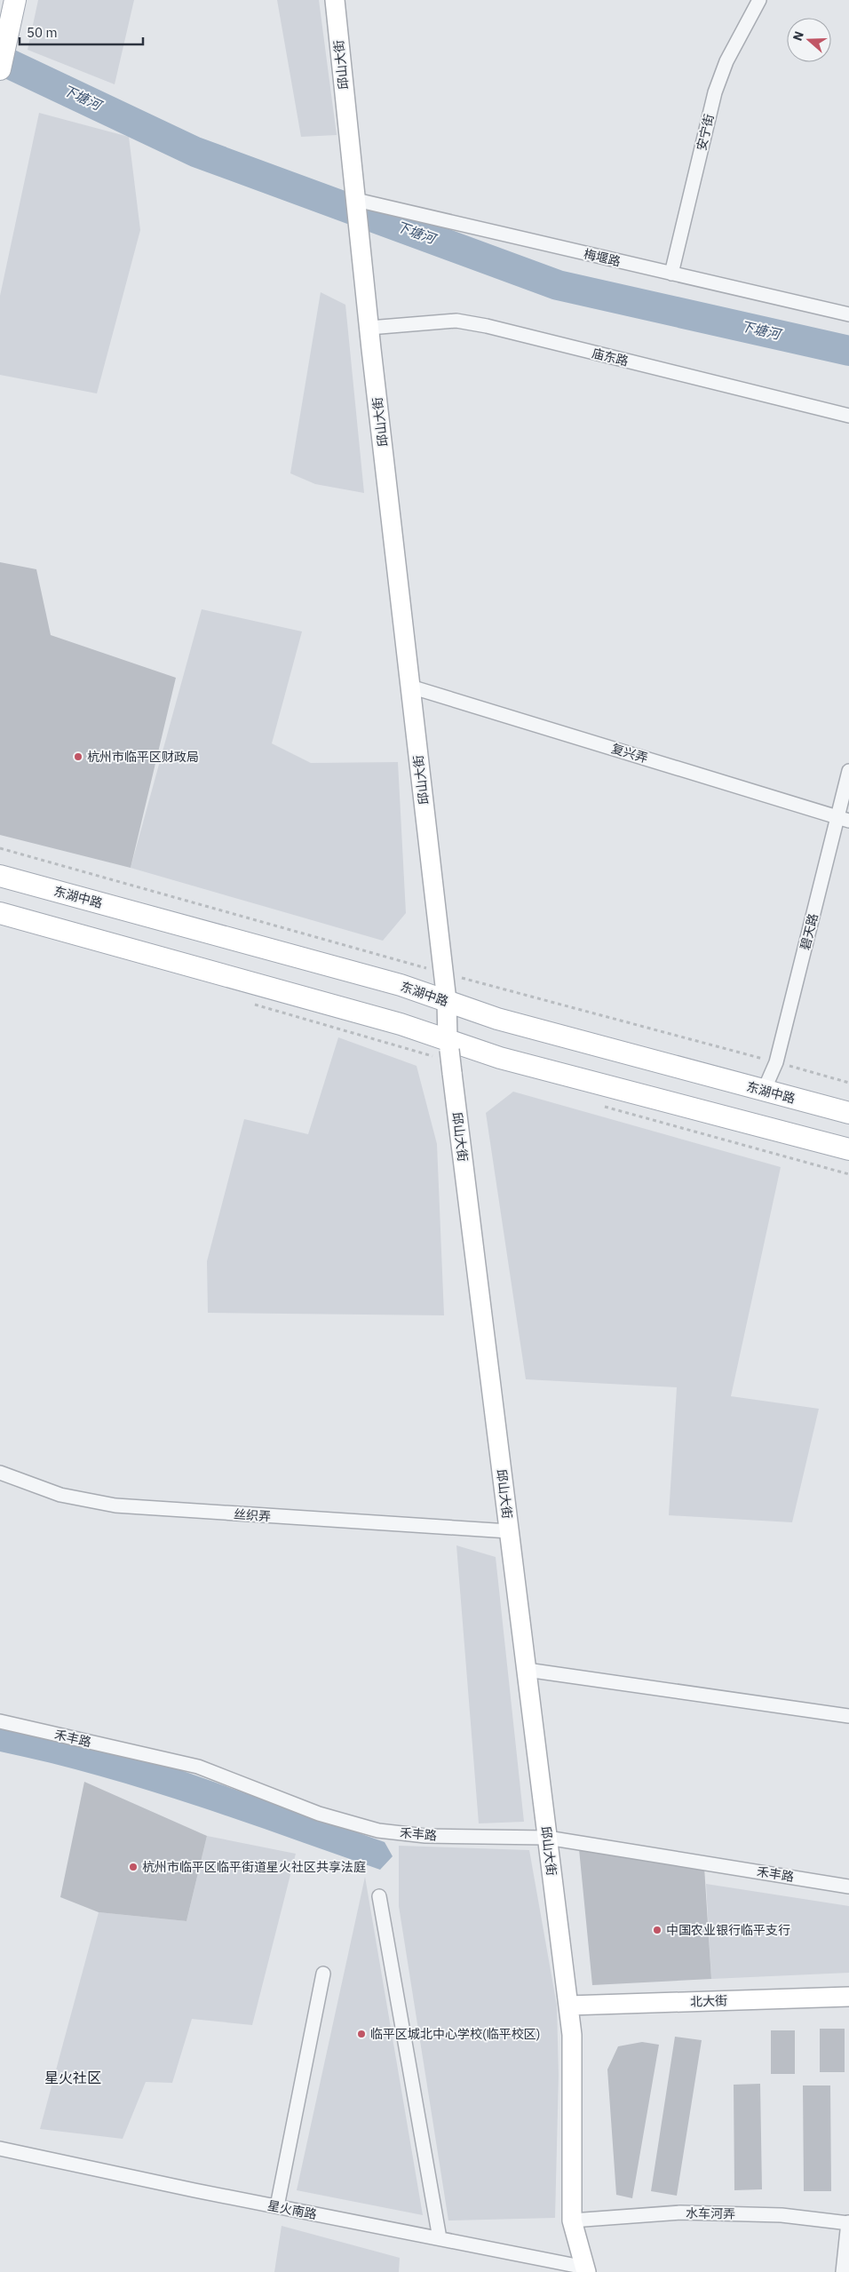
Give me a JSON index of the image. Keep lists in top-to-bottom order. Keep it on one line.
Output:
{"streets":{"main road":["邱山大街","东湖中路","北大街"],"street":["安宁街","梅堰路","庙东路","复兴弄","碧天路","丝织弄","禾丰路","星火南路","水车河弄"]},"crossings":[["邱山大街","梅堰路"],["邱山大街","庙东路"],["邱山大街","复兴弄"],["邱山大街","东湖中路"],["邱山大街","丝织弄"],["邱山大街","禾丰路"],["邱山大街","北大街"],["邱山大街","星火南路"],["邱山大街","水车河弄"],["安宁街","梅堰路"],["复兴弄","碧天路"],["东湖中路","碧天路"]],"districts":["星火社区"],"water":["下塘河"],"places":["杭州市临平区财政局","杭州市临平区临平街道星火社区共享法庭","中国农业银行临平支行","临平区城北中心学校(临平校区)"],"scale_bar":"50 m","north":"left"}
